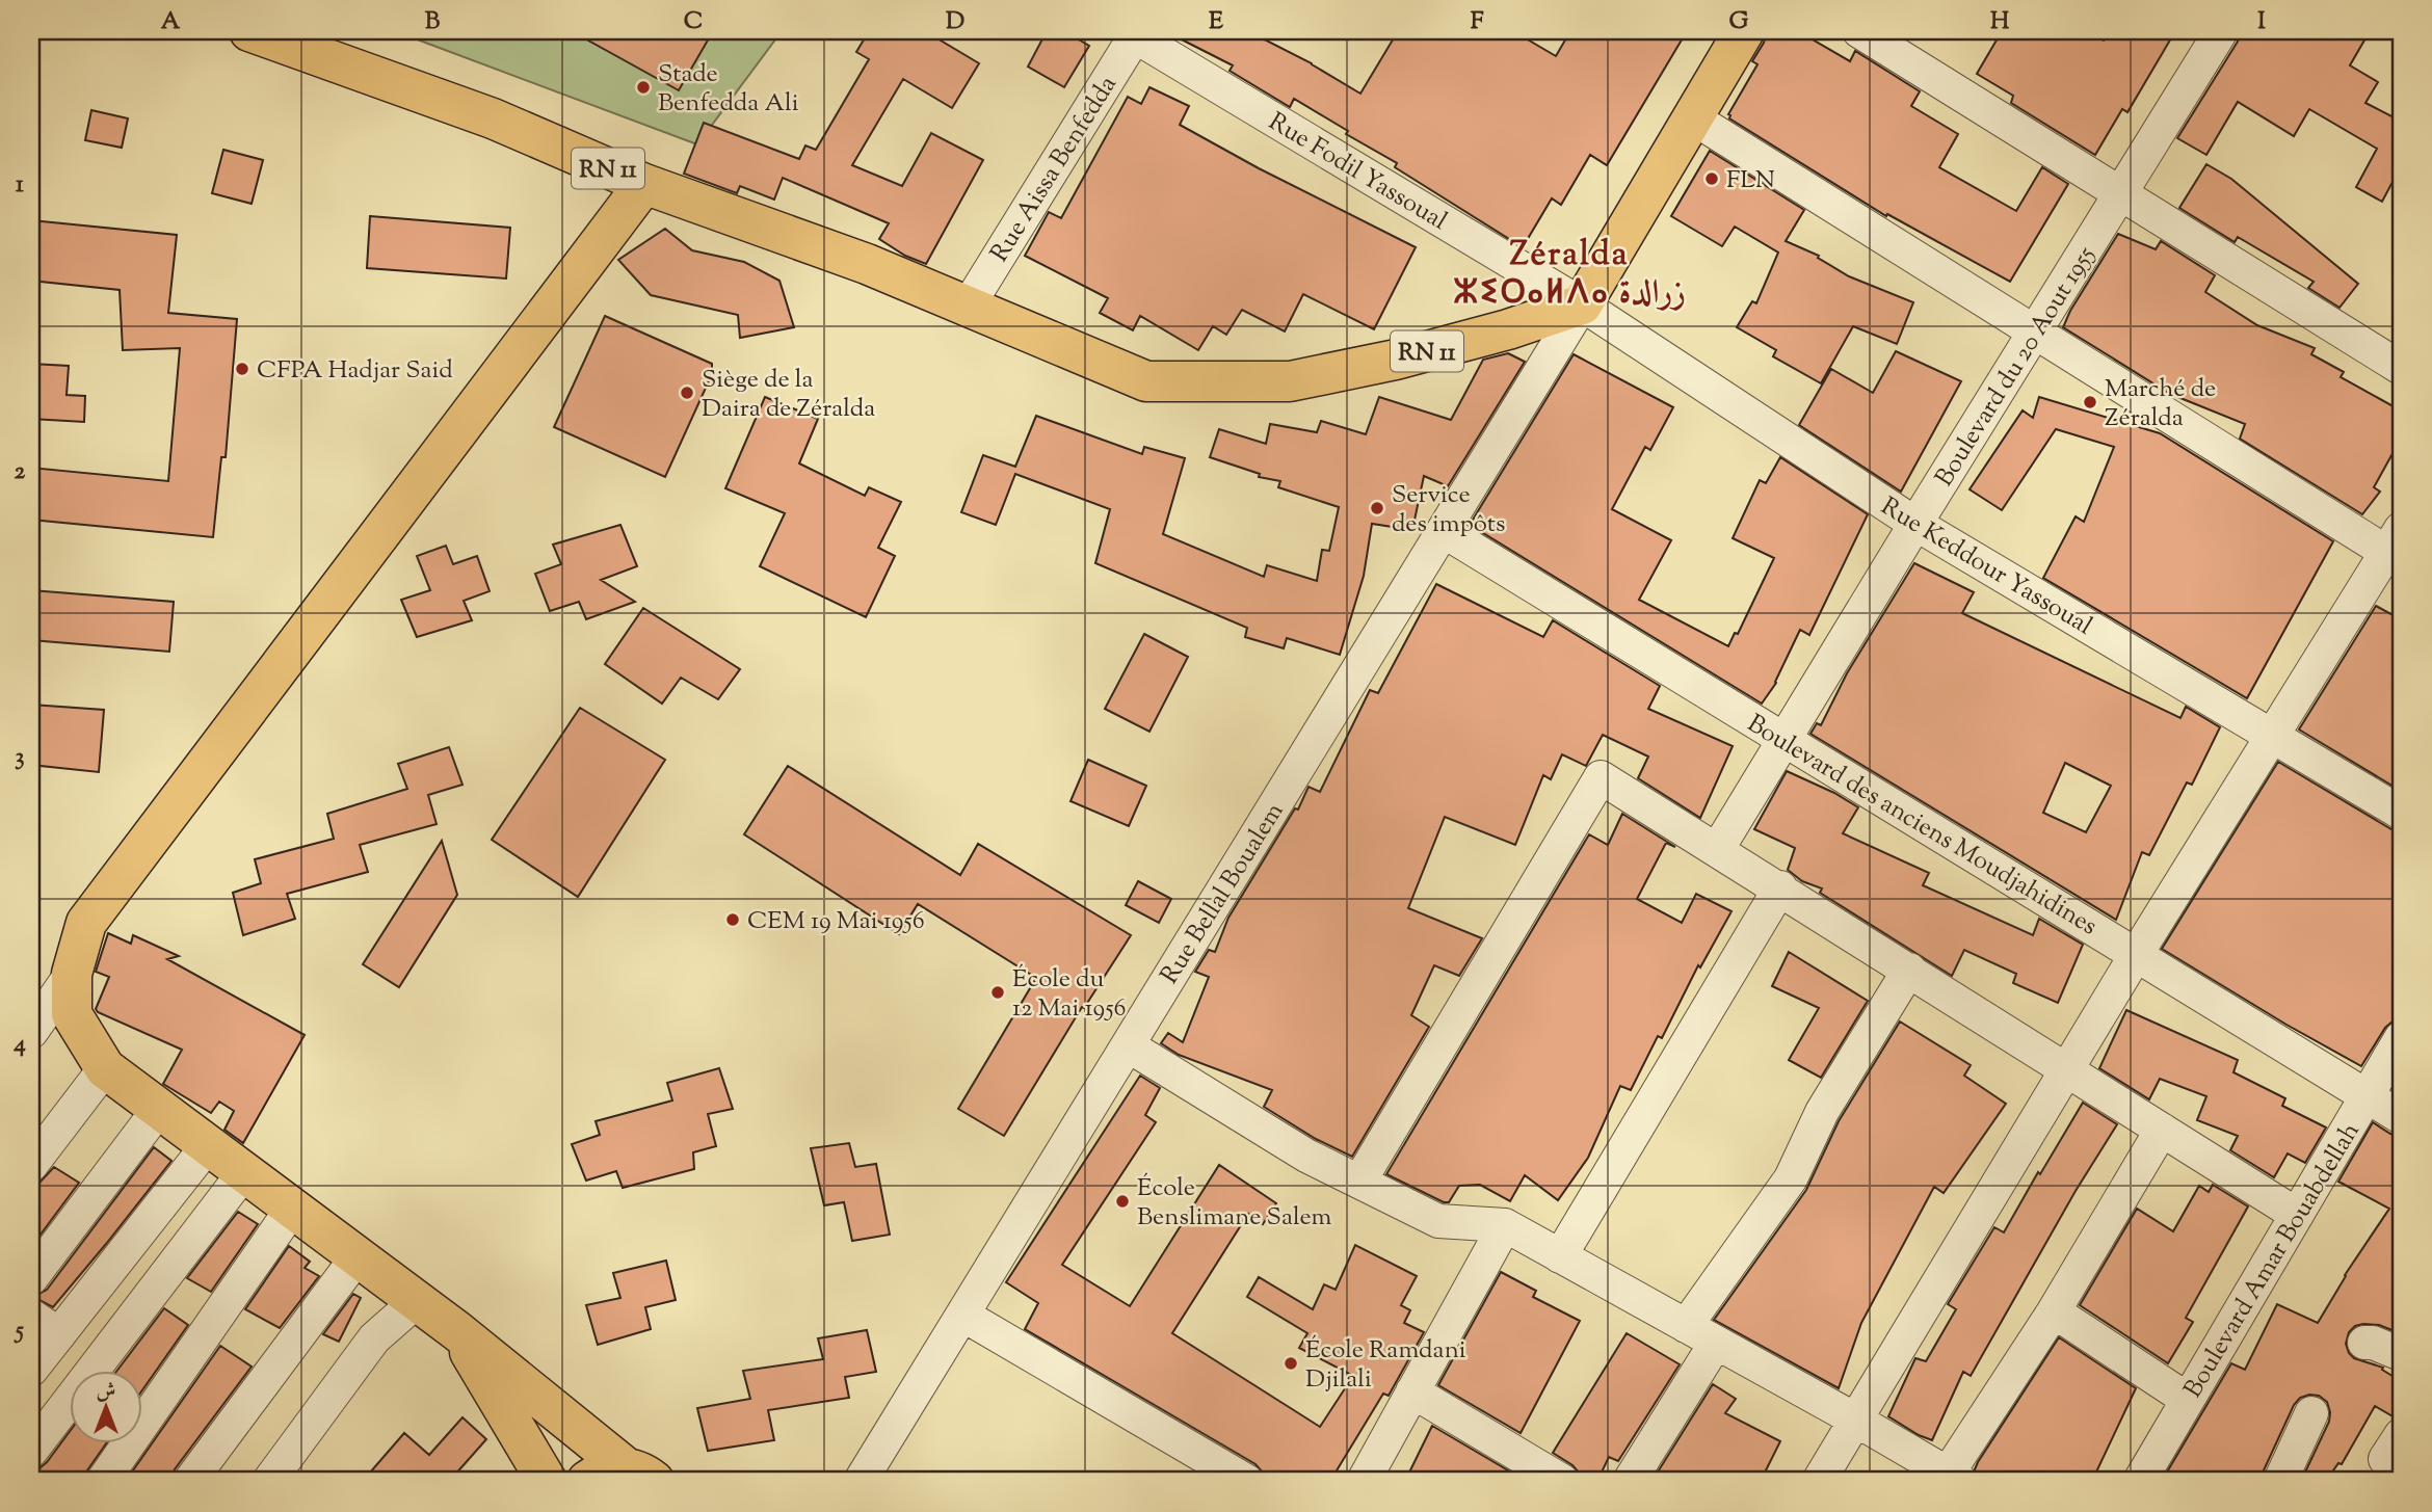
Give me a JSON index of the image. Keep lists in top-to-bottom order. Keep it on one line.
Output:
{"streets":{"main road":["RN 11"],"street":["Rue Aissa Benfedda","Rue Fodil Yassoual","Boulevard du 20 Aout 1955","Rue Keddour Yassoual","Boulevard des anciens Moudjahidines","Rue Bellal Boualem","Boulevard Amar Bouabdellah"]},"crossings":[["RN 11","Rue Aissa Benfedda"],["RN 11","Rue Fodil Yassoual"],["RN 11","Rue Keddour Yassoual"],["RN 11","Rue Bellal Boualem"],["Rue Aissa Benfedda","Rue Fodil Yassoual"],["Rue Fodil Yassoual","Rue Keddour Yassoual"],["Rue Fodil Yassoual","Rue Bellal Boualem"],["Boulevard du 20 Aout 1955","Rue Keddour Yassoual"],["Boulevard du 20 Aout 1955","Boulevard des anciens Moudjahidines"],["Rue Keddour Yassoual","Rue Bellal Boualem"],["Boulevard des anciens Moudjahidines","Rue Bellal Boualem"],["Boulevard des anciens Moudjahidines","Boulevard Amar Bouabdellah"]],"districts":["Zéralda ⵣⵉⵔⴰⵍⴷⴰ زرالدة"],"places":["Stade Benfedda Ali","FLN","CFPA Hadjar Said","Siège de la Daira de Zéralda","Marché de Zéralda","Service des impôts","CEM 19 Mai 1956","École du 12 Mai 1956","École Benslimane Salem","École Ramdani Djilali"],"north":"top","grid":{"columns":["A","B","C","D","E","F","G","H","I"],"rows":["1","2","3","4","5"]}}
